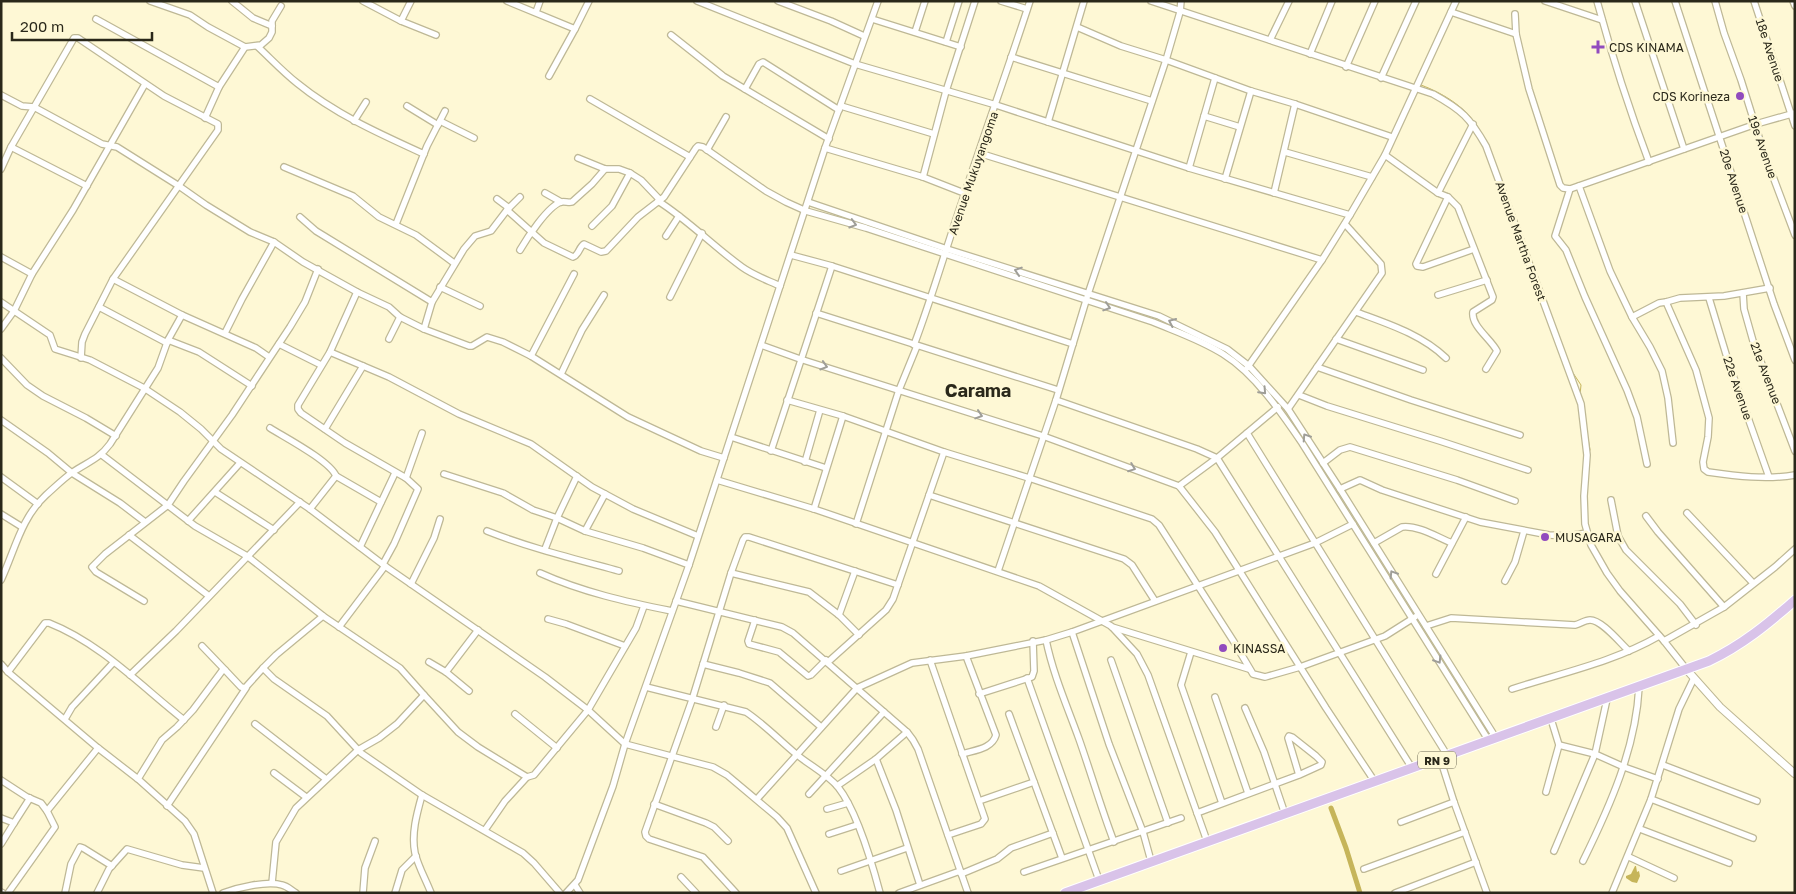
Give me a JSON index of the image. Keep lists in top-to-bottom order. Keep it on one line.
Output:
{"streets":{"main road":["RN 9"],"street":["18e Avenue","19e Avenue","Avenue Mukuyangoma","20e Avenue","Avenue Martha Forest","21e Avenue","22e Avenue"]},"crossings":[["Avenue Martha Forest","RN 9"]],"districts":["Carama"],"places":{"health":["CDS KINAMA"],"other":["CDS Korineza","MUSAGARA","KINASSA"]},"scale_bar":"200 m"}
